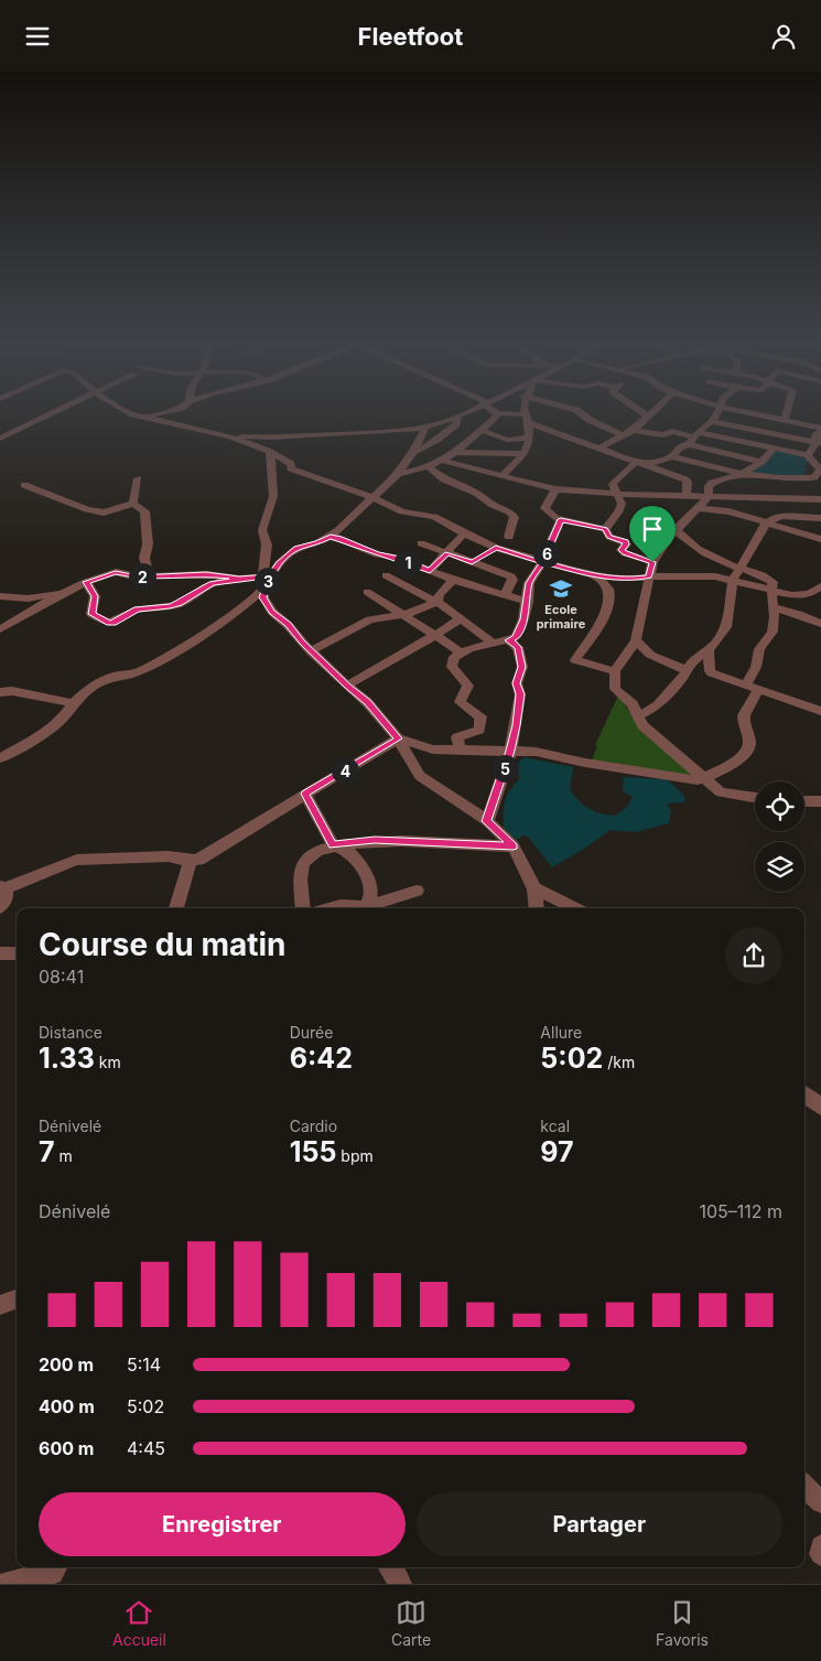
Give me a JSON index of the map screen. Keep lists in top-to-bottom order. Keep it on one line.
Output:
{"places":{"school or university":["Ecole primaire"]},"page":{"header":"Fleetfoot","pins":["6","1","2","3","5","4"],"heading":["Course du matin","08:41"],"stats":[["Distance","1.33 km"],["Durée","6:42"],["Allure","5:02 /km"],["Dénivelé","7 m"],["Cardio","155 bpm"],["kcal","97"]],"chart":["Dénivelé","105–112 m"],"list":[{"name":"200 m","note":"5:14"},{"name":"400 m","note":"5:02"},{"name":"600 m","note":"4:45"}],"buttons":["Enregistrer","Partager"],"tabs":["Accueil","Carte","Favoris"]}}
